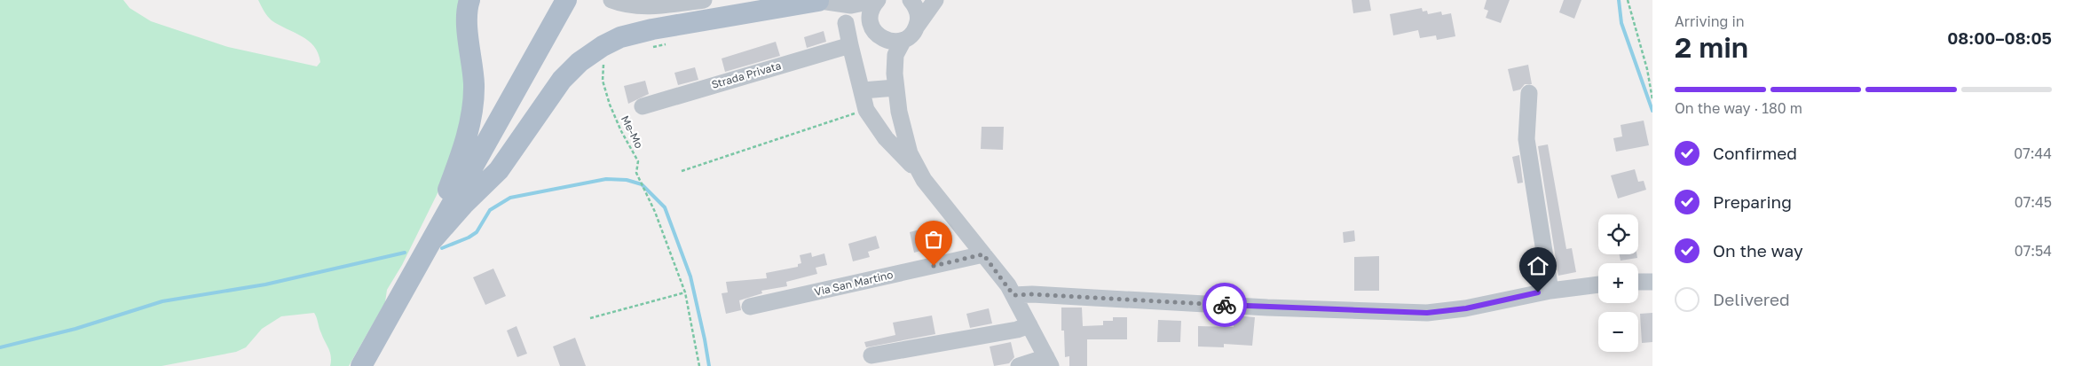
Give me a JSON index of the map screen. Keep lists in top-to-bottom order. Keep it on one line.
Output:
{"streets":{"street":["Strada Privata","Via San Martino"],"path":["Me-Mo"]},"page":{"heading":["2 min","Arriving in","08:00–08:05"],"bar":"On the way · 180 m","list":[["Confirmed","07:44"],["Preparing","07:45"],["On the way","07:54"],"Delivered"],"map_buttons":["+","−"]}}
